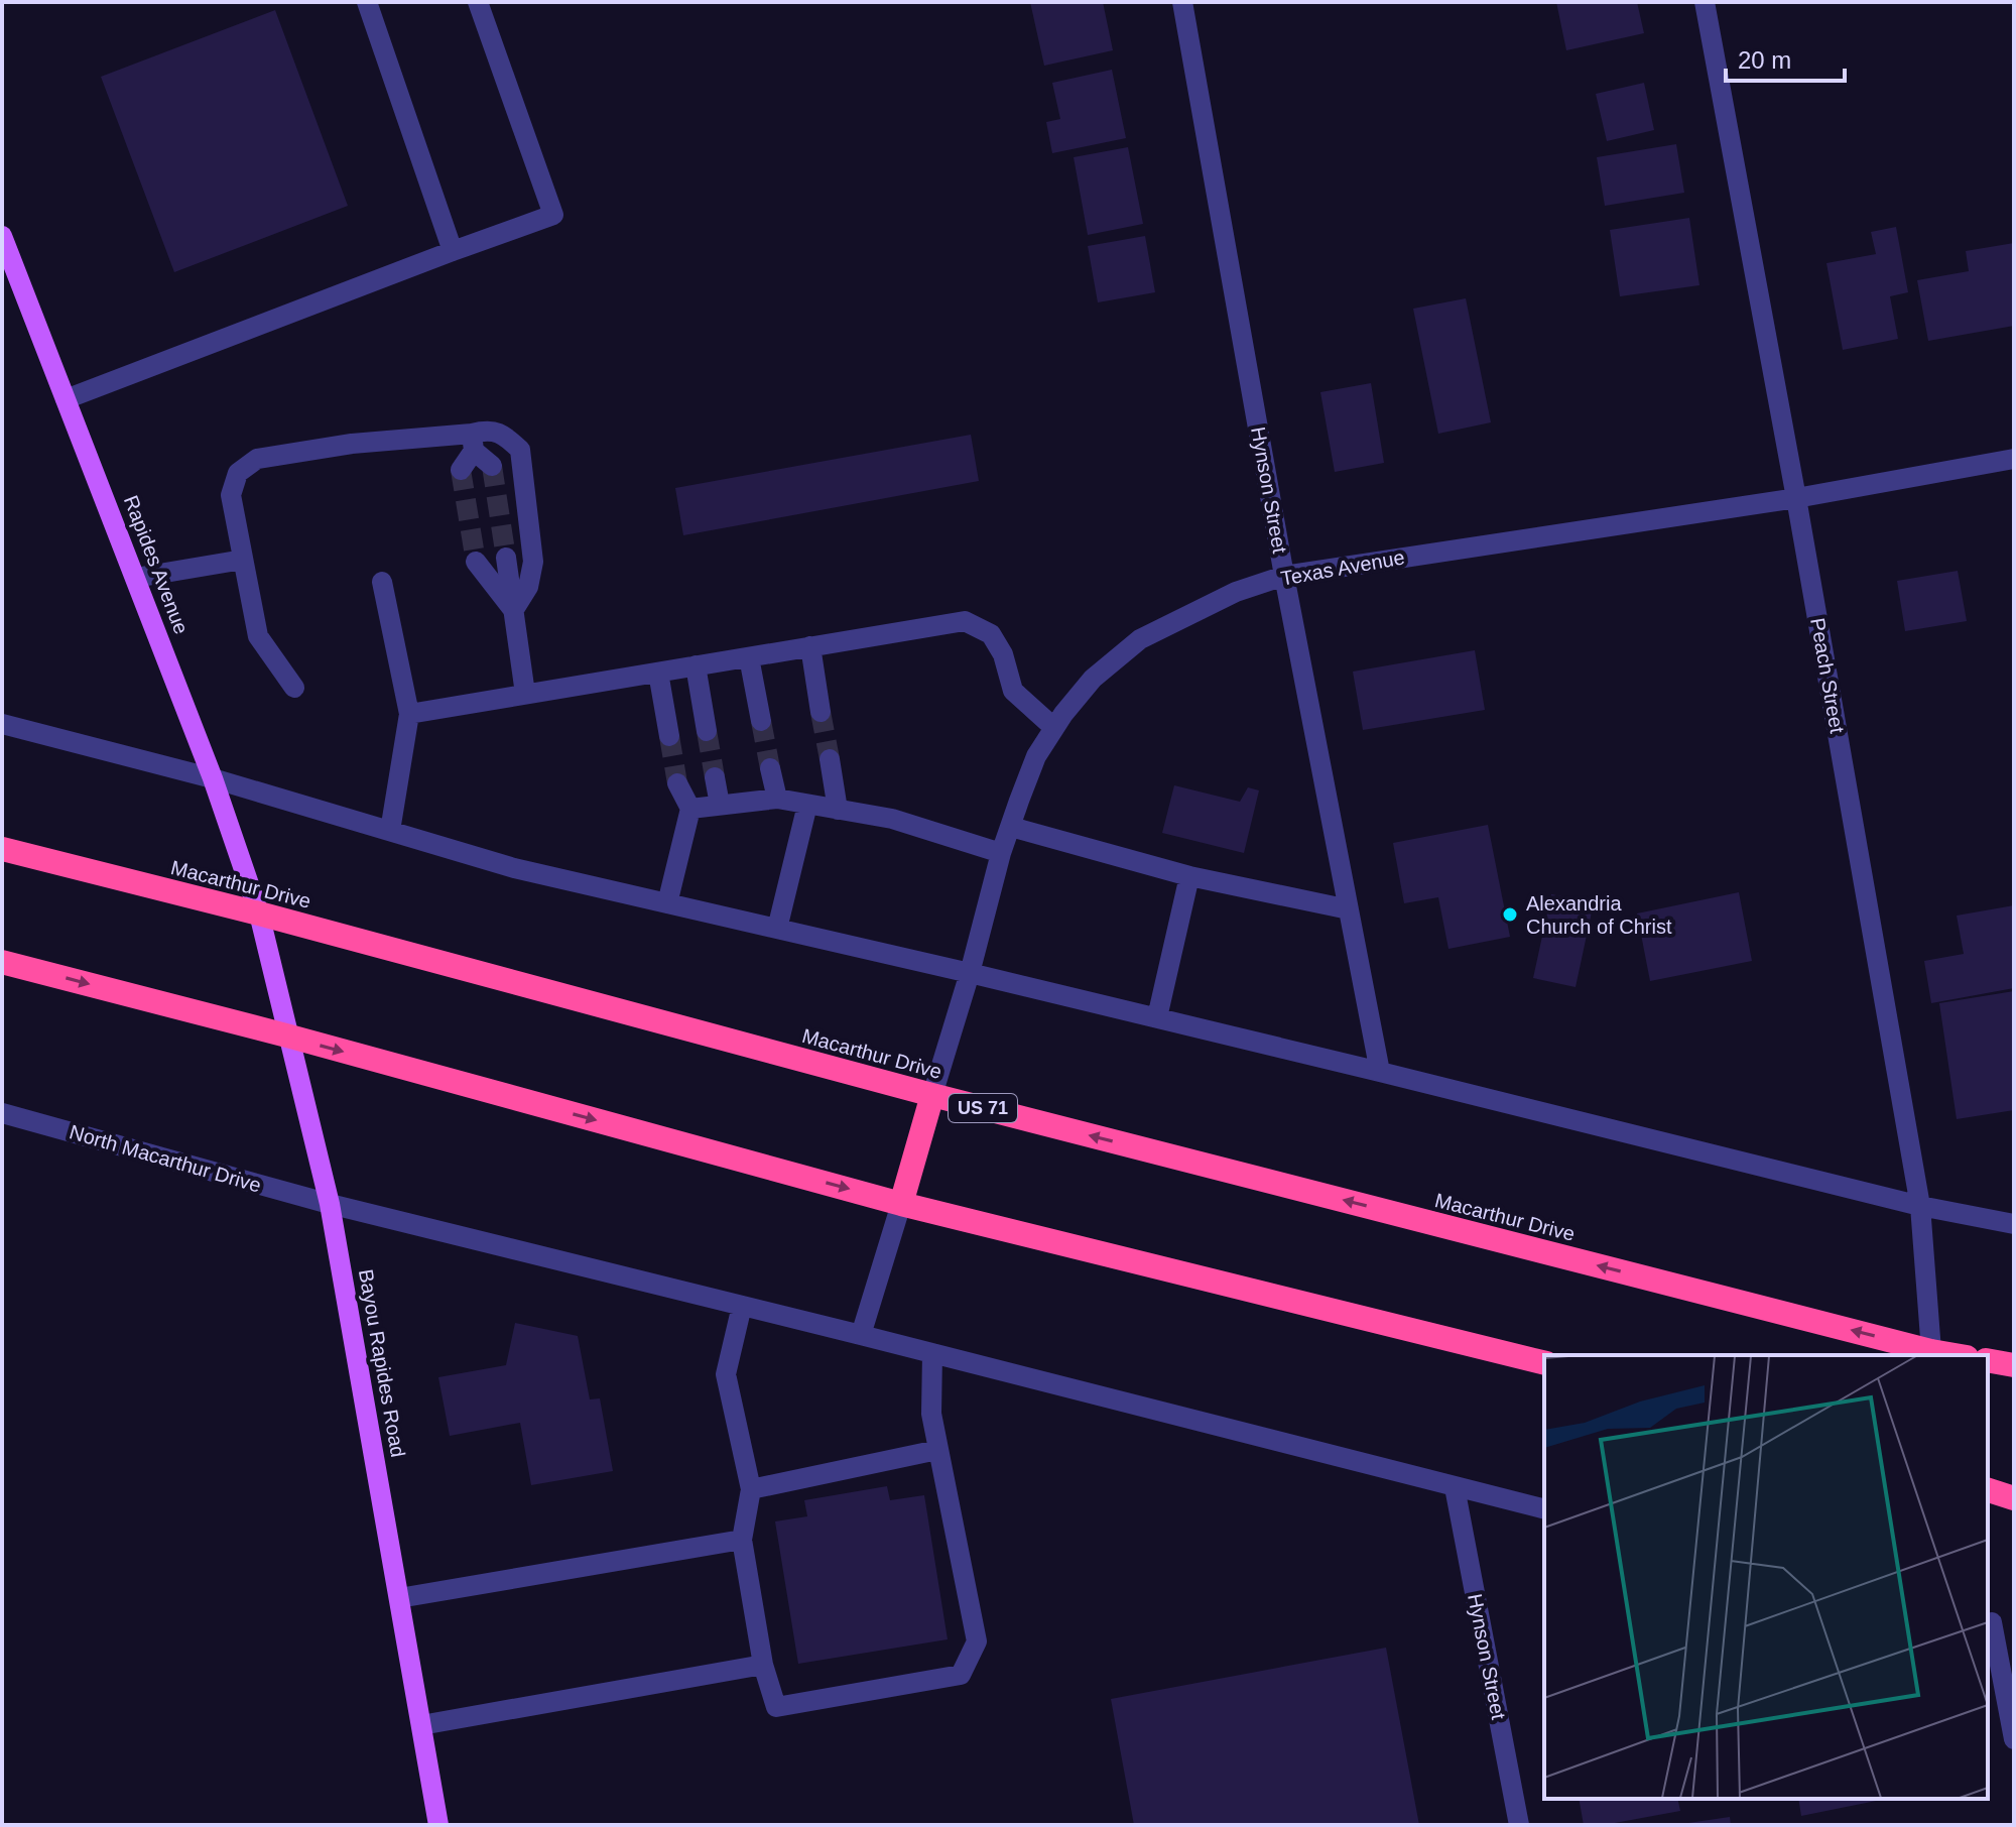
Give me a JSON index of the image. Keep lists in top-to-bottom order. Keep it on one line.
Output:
{"streets":{"highway":["Macarthur Drive","US 71"],"main road":["Rapides Avenue","Bayou Rapides Road"],"street":["Hynson Street","Texas Avenue","Peach Street","North Macarthur Drive"]},"crossings":[["Hynson Street","Texas Avenue"],["Rapides Avenue","Macarthur Drive"],["Rapides Avenue","Bayou Rapides Road"],["Texas Avenue","Peach Street"],["Texas Avenue","Macarthur Drive"],["Peach Street","Macarthur Drive"],["Macarthur Drive","Bayou Rapides Road"],["North Macarthur Drive","Bayou Rapides Road"]],"places":["Alexandria Church of Christ"],"scale_bar":"20 m"}
